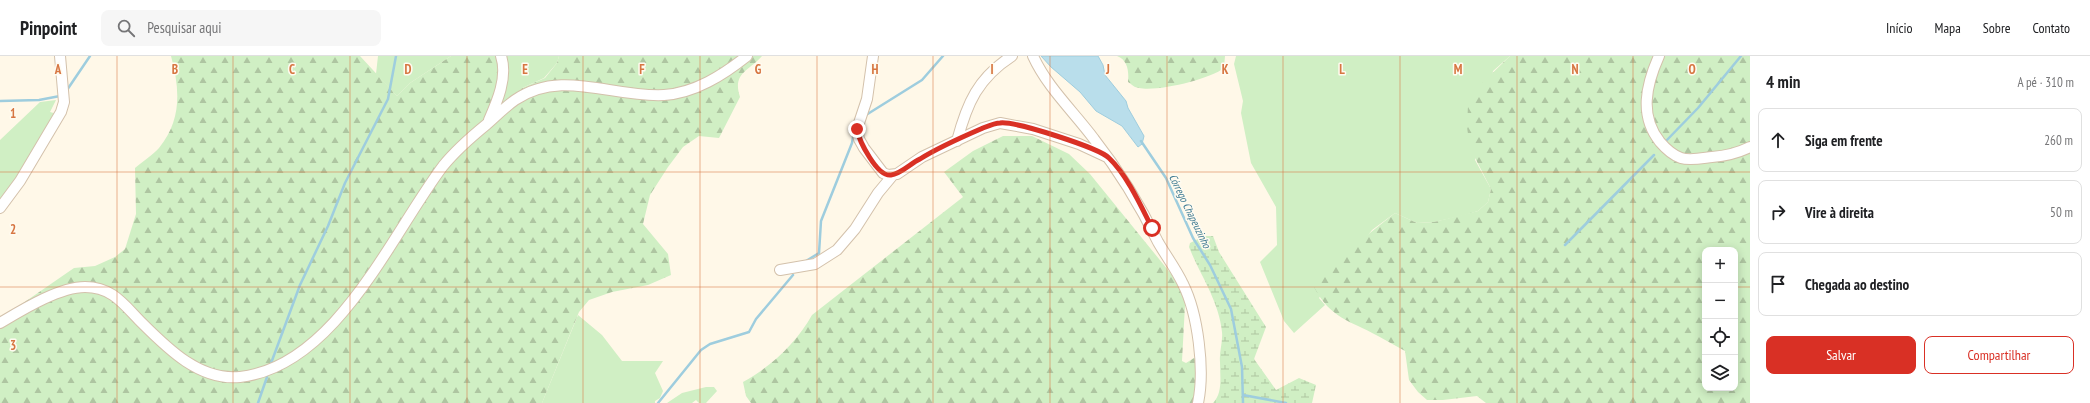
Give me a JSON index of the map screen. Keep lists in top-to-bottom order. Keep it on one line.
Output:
{"water":["Córrego Chapeuzinho"],"page":{"header":"Pinpoint","search":"Pesquisar aqui","nav":["Início","Mapa","Sobre","Contato"],"heading":["4 min","A pé · 310 m"],"list":[["Siga em frente","260 m"],["Vire à direita","50 m"],"Chegada ao destino"],"map_buttons":["+","−"],"buttons":["Salvar","Compartilhar"]},"grid":{"columns":["A","B","C","D","E","F","G","H","I","J","K","L","M","N","O"],"rows":["1","2","3"]}}
